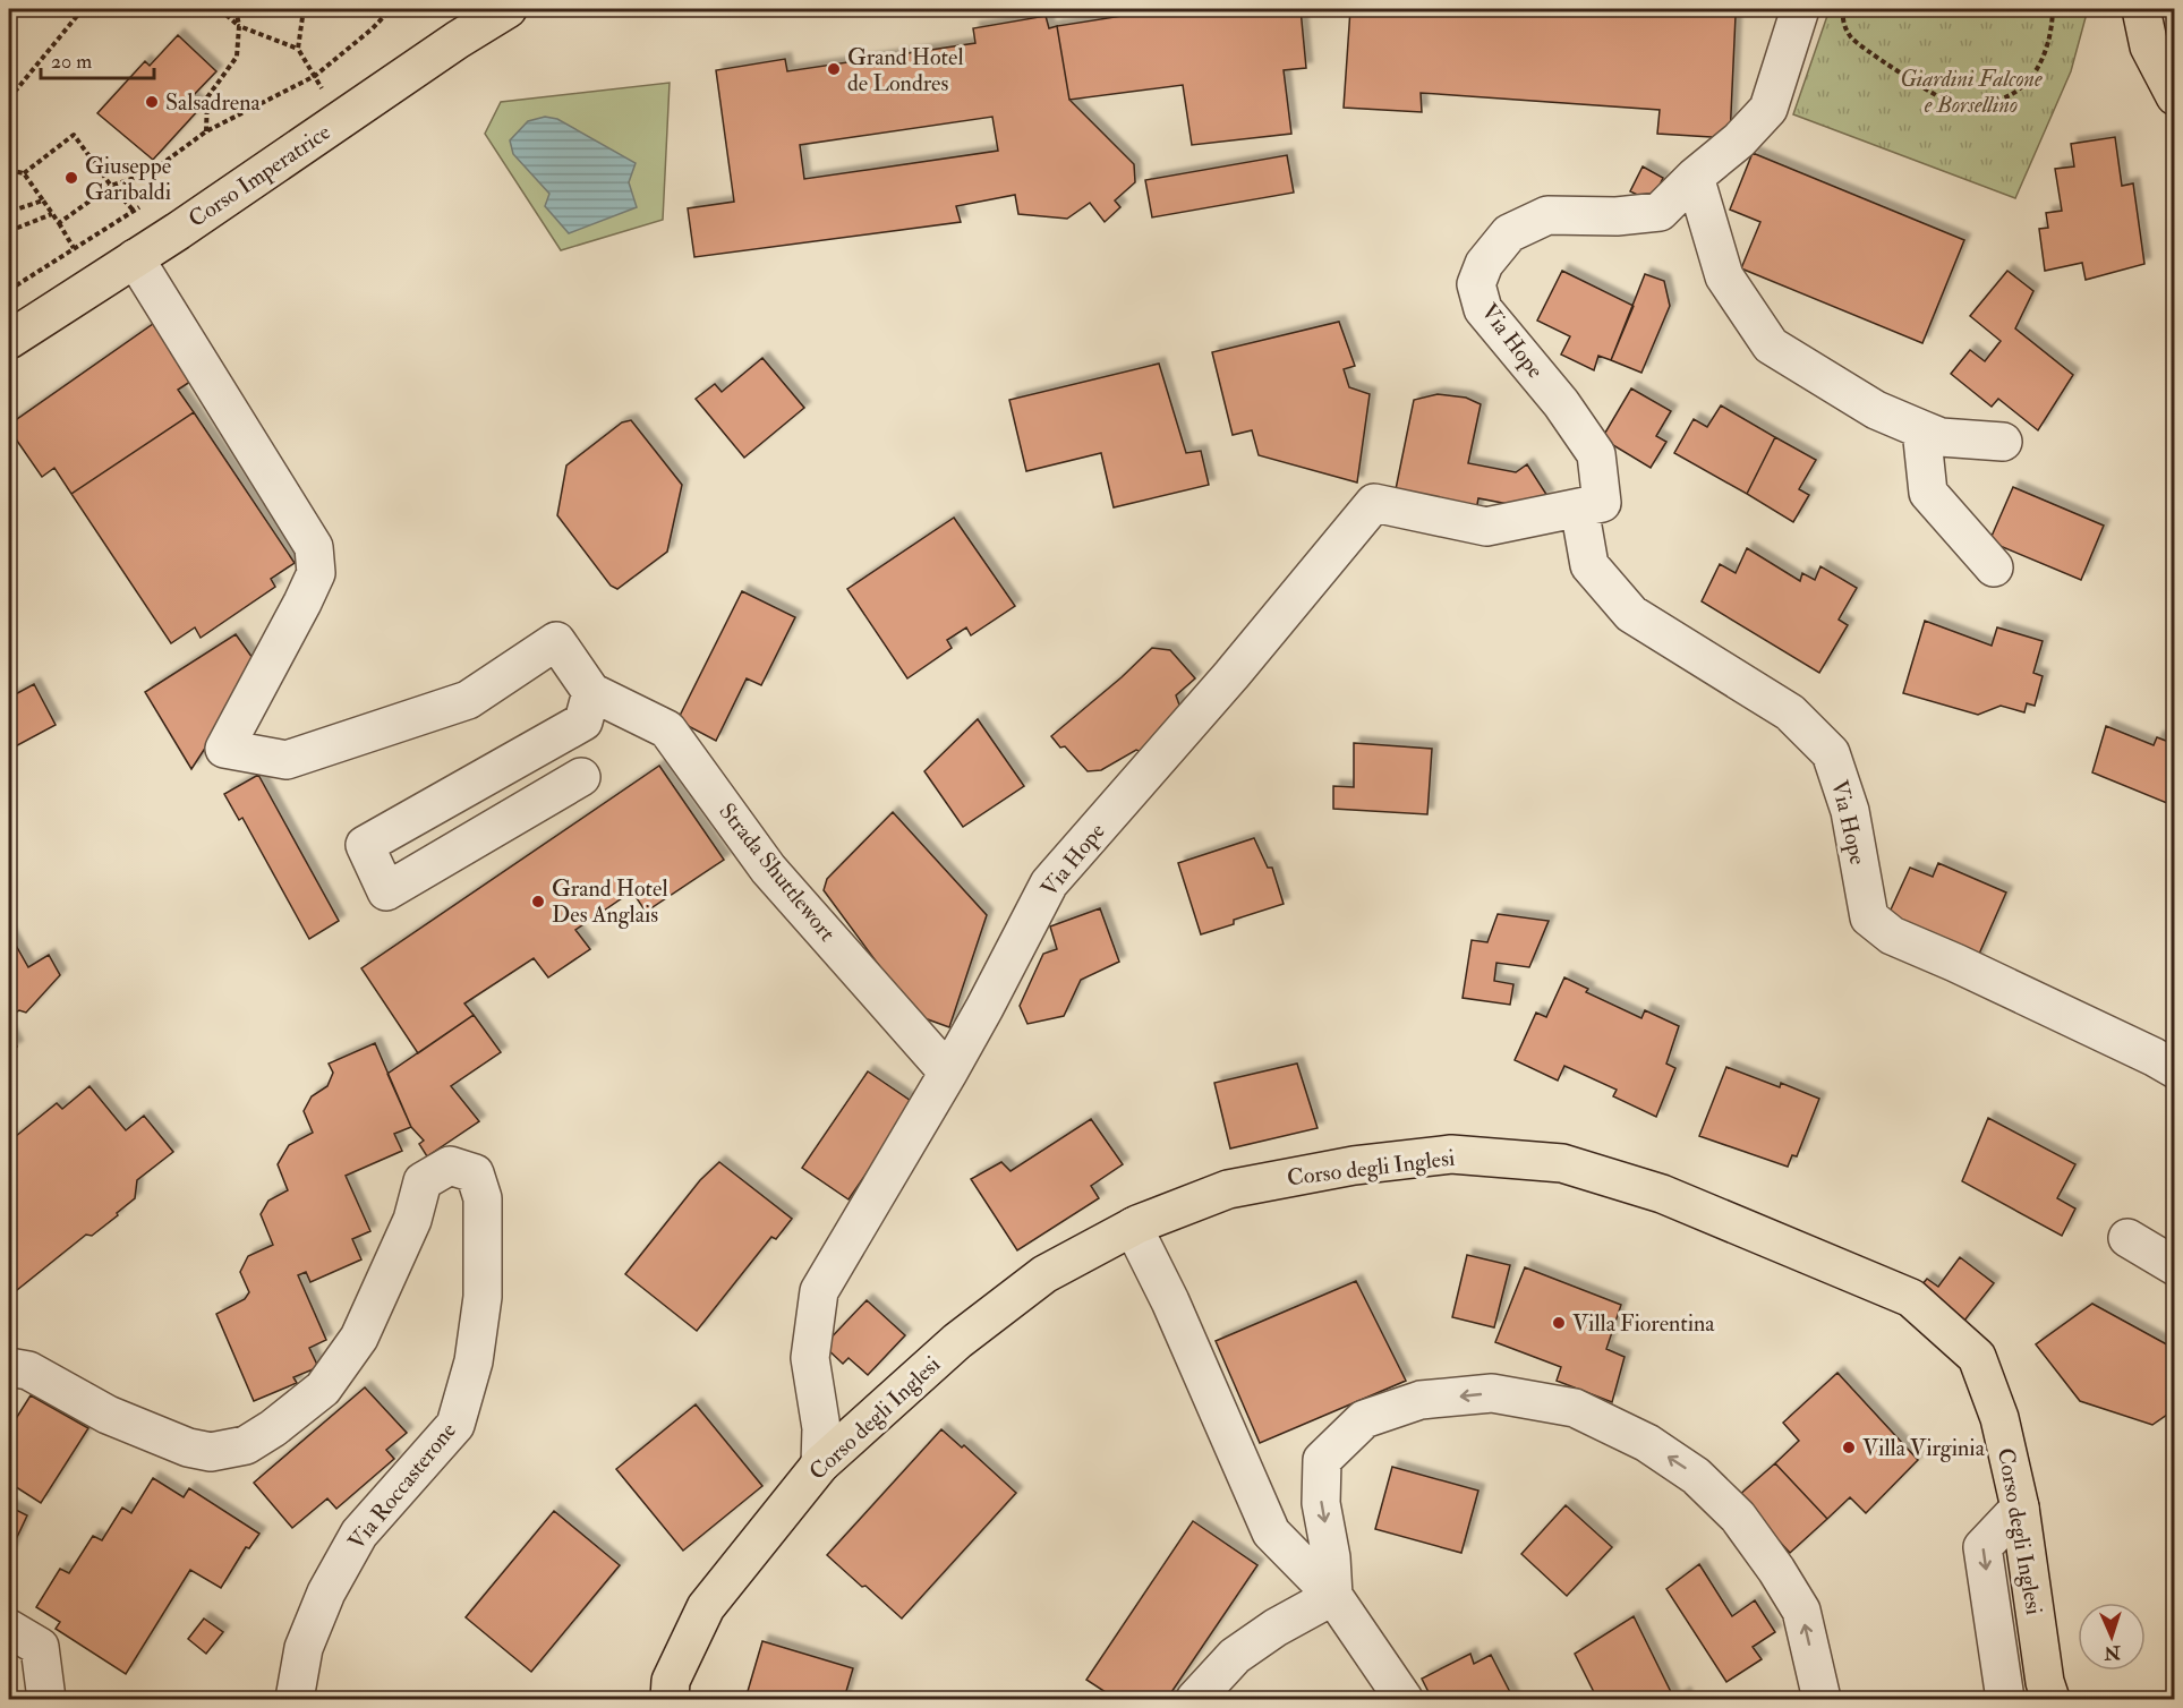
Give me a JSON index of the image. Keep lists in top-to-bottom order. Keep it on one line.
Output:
{"streets":{"main road":["Corso Imperatrice","Corso degli Inglesi"],"street":["Via Hope","Strada Shuttlewort","Via Roccasterone"]},"crossings":[["Via Hope","Strada Shuttlewort"],["Via Hope","Corso degli Inglesi"]],"parks":["Giardini Falcone e Borsellino"],"places":["Grand Hotel de Londres","Salsadrena","Giuseppe Garibaldi","Grand Hotel Des Anglais","Villa Fiorentina","Villa Virginia"],"scale_bar":"20 m","north":"bottom"}
